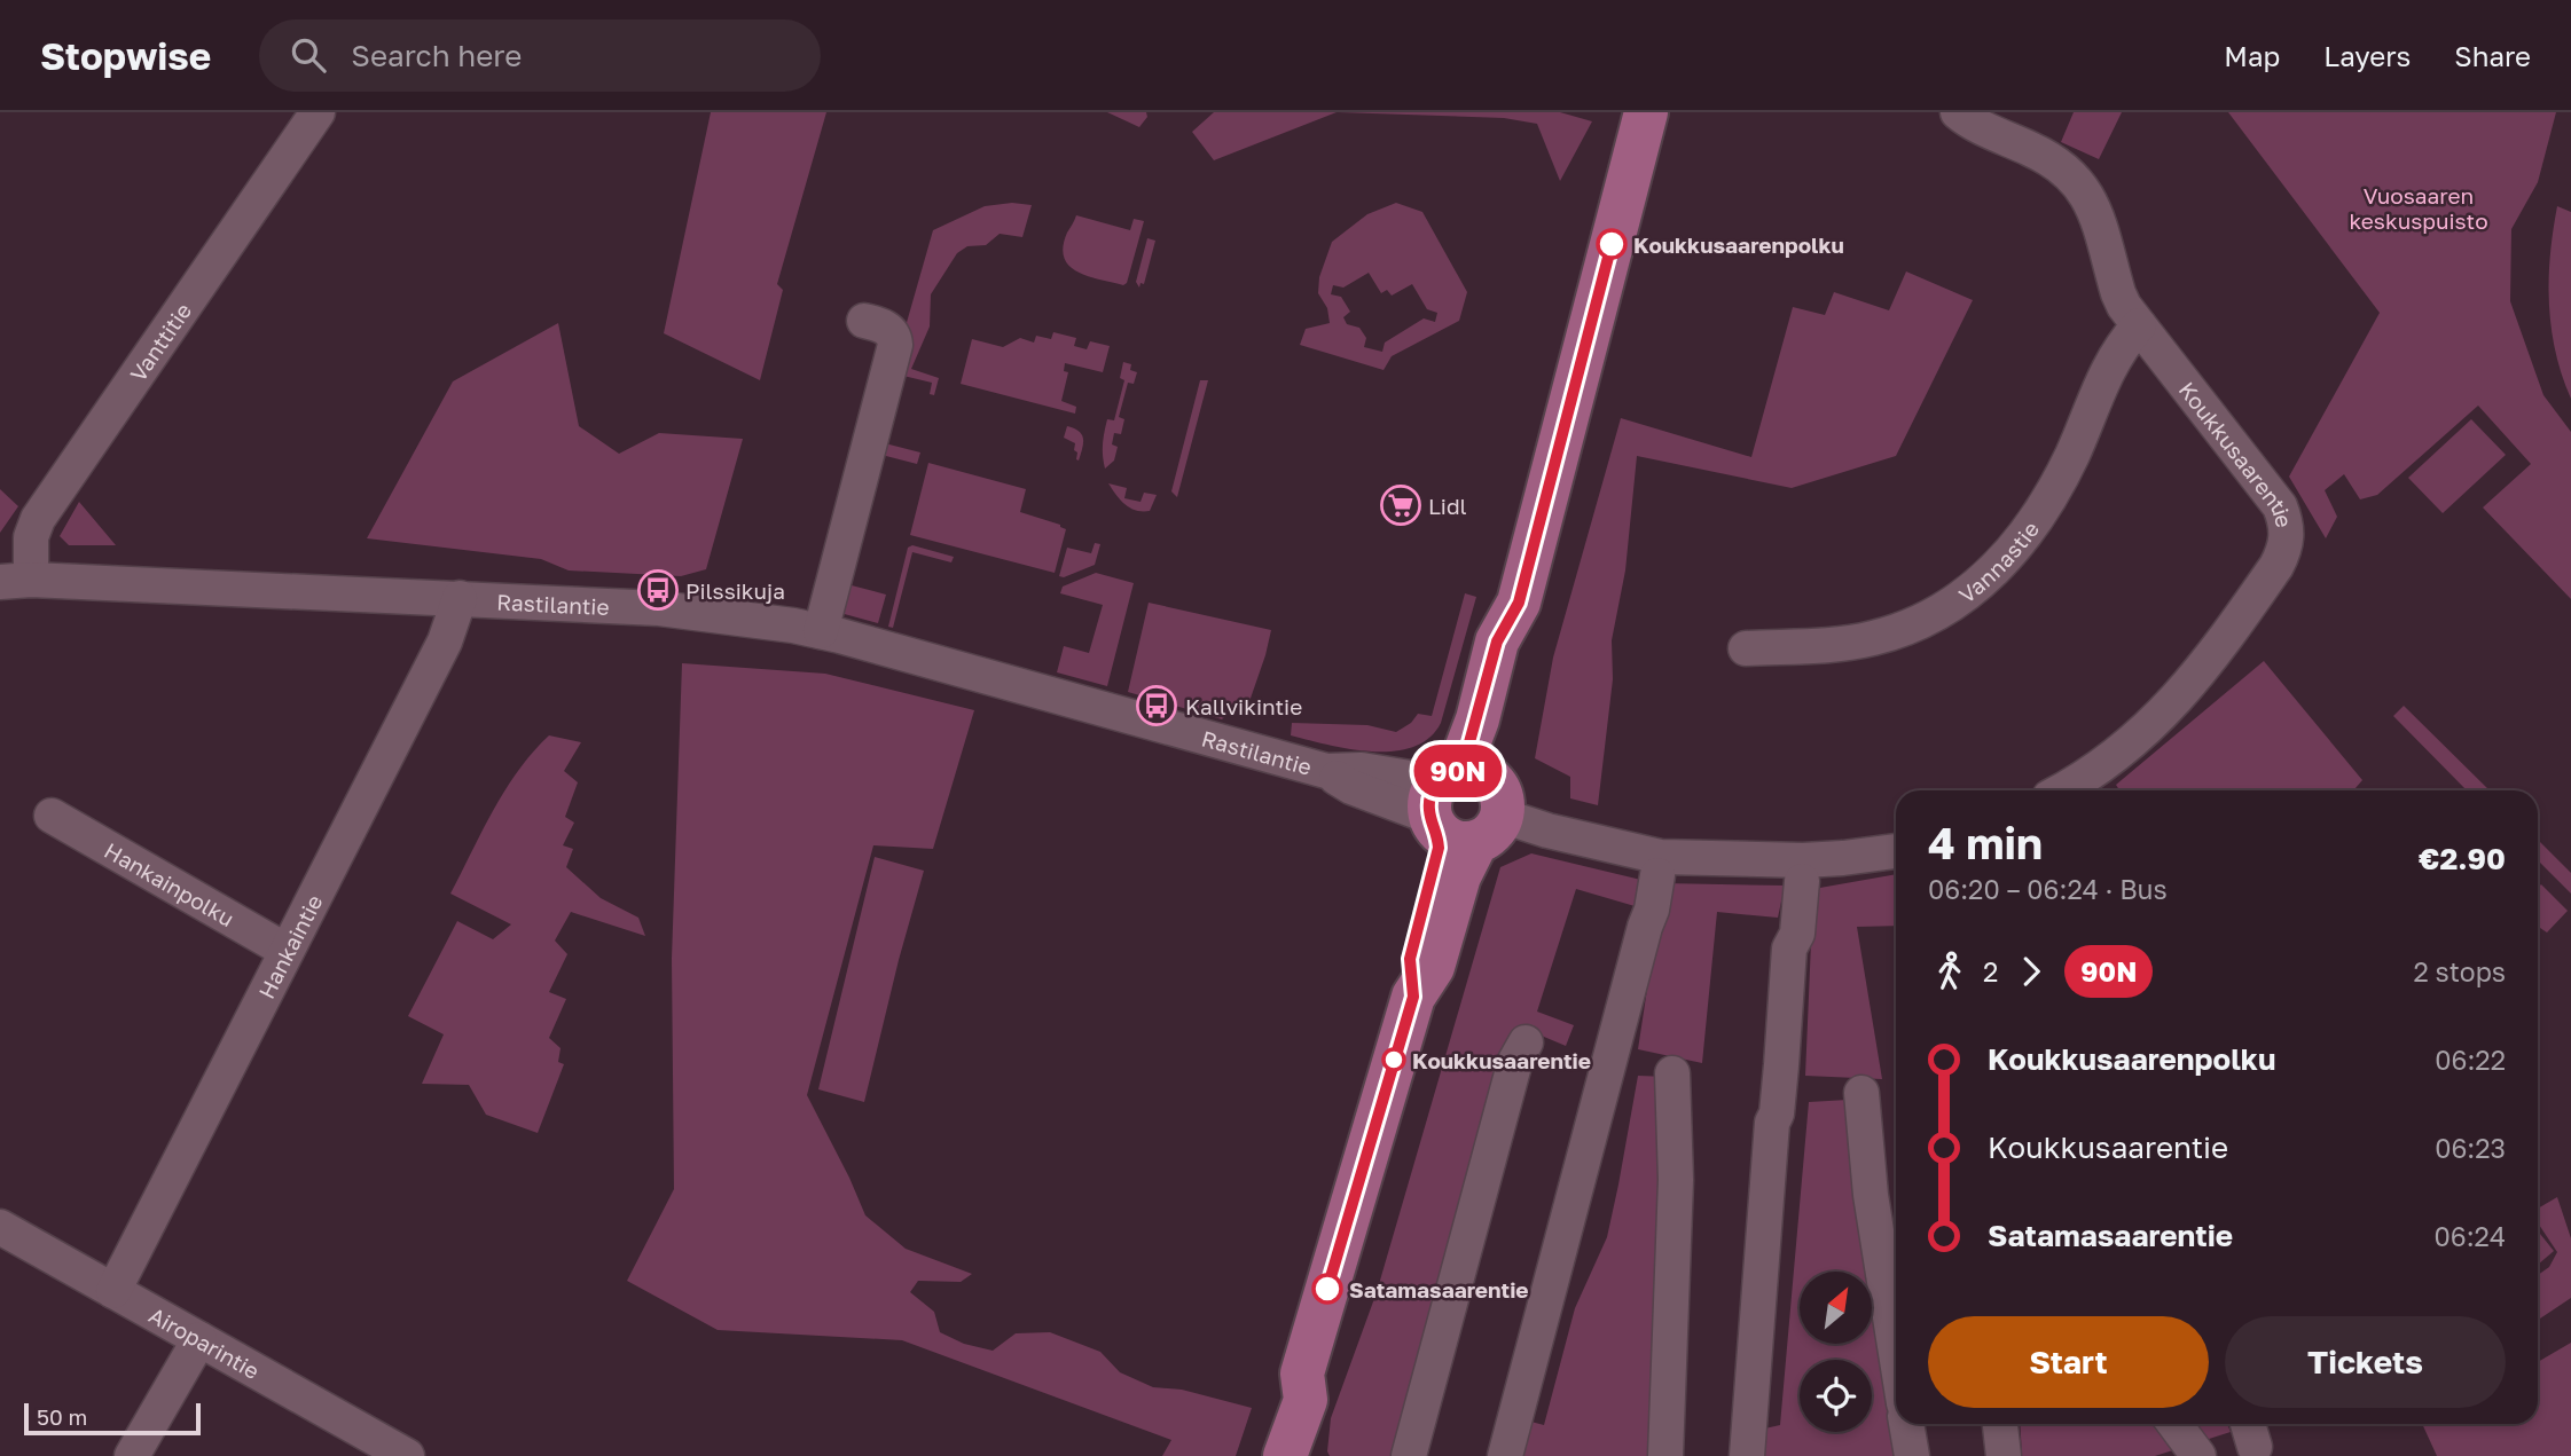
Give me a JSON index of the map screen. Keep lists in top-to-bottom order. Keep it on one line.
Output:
{"streets":{"street":["Vanttitie","Koukkusaarentie","Vannastie","Rastilantie","Hankainpolku","Hankaintie","Airoparintie"]},"crossings":[["Vanttitie","Rastilantie"],["Koukkusaarentie","Vannastie"],["Rastilantie","Hankaintie"],["Hankainpolku","Hankaintie"],["Hankaintie","Airoparintie"]],"parks":["Vuosaaren keskuspuisto"],"places":{"other":["Koukkusaarenpolku","Koukkusaarentie","Satamasaarentie"],"supermarket":["Lidl"],"bus stop":["Pilssikuja","Kallvikintie"]},"lines":["bus line 90N"],"scale_bar":"50 m","north":"top right","page":{"header":"Stopwise","search":"Search here","nav":["Map","Layers","Share"],"on_map":"90N","heading":["4 min","06:20 – 06:24 · Bus","€2.90"],"legs":["2","90N","2 stops"],"list":[{"name":"Koukkusaarenpolku","value":"06:22"},{"name":"Koukkusaarentie","value":"06:23"},{"name":"Satamasaarentie","value":"06:24"}],"buttons":["Start","Tickets"],"scale":"50 m"}}
